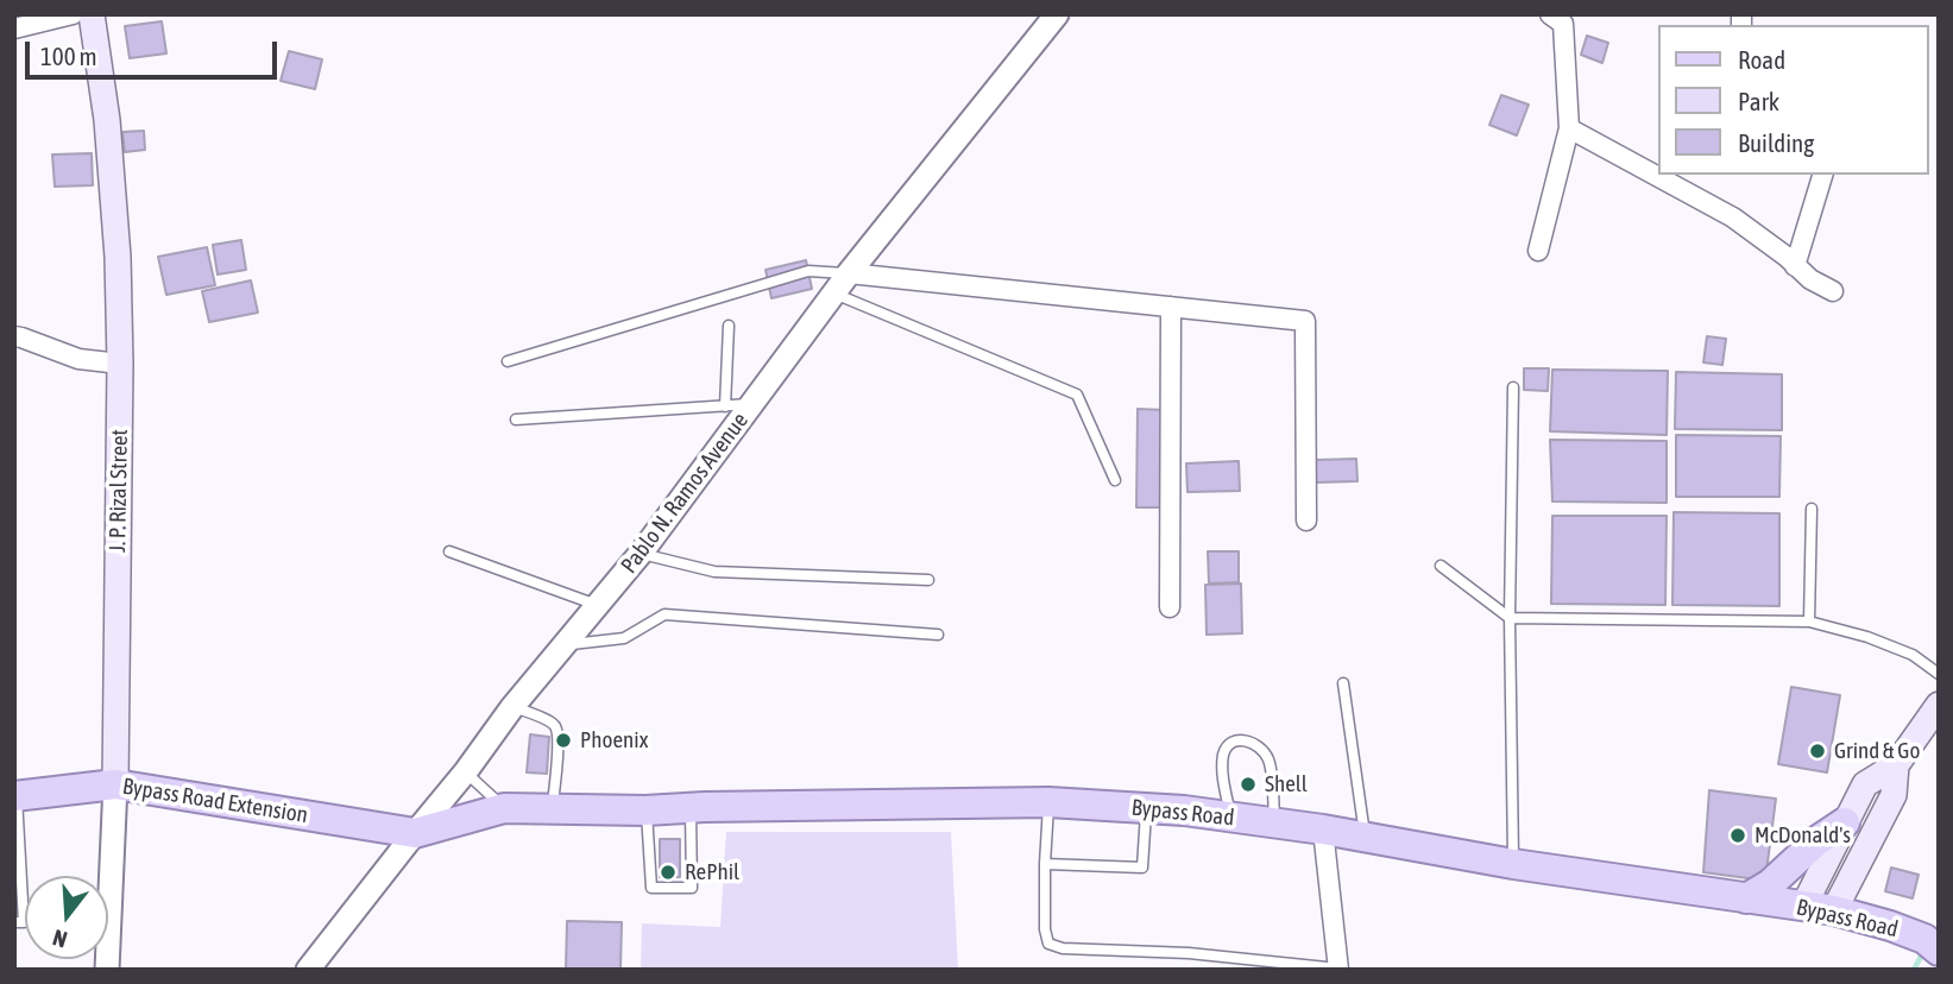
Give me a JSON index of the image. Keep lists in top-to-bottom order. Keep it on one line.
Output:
{"streets":{"main road":["J. P. Rizal Street","Bypass Road Extension","Bypass Road"],"street":["Pablo N. Ramos Avenue"]},"crossings":[["J. P. Rizal Street","Bypass Road Extension"],["Pablo N. Ramos Avenue","Bypass Road Extension"],["Pablo N. Ramos Avenue","Bypass Road"],["Bypass Road Extension","Bypass Road"]],"places":["Phoenix","Grind & Go","Shell","McDonald's","RePhil"],"legend":["Road","Park","Building"],"scale_bar":"100 m","north":"bottom"}
